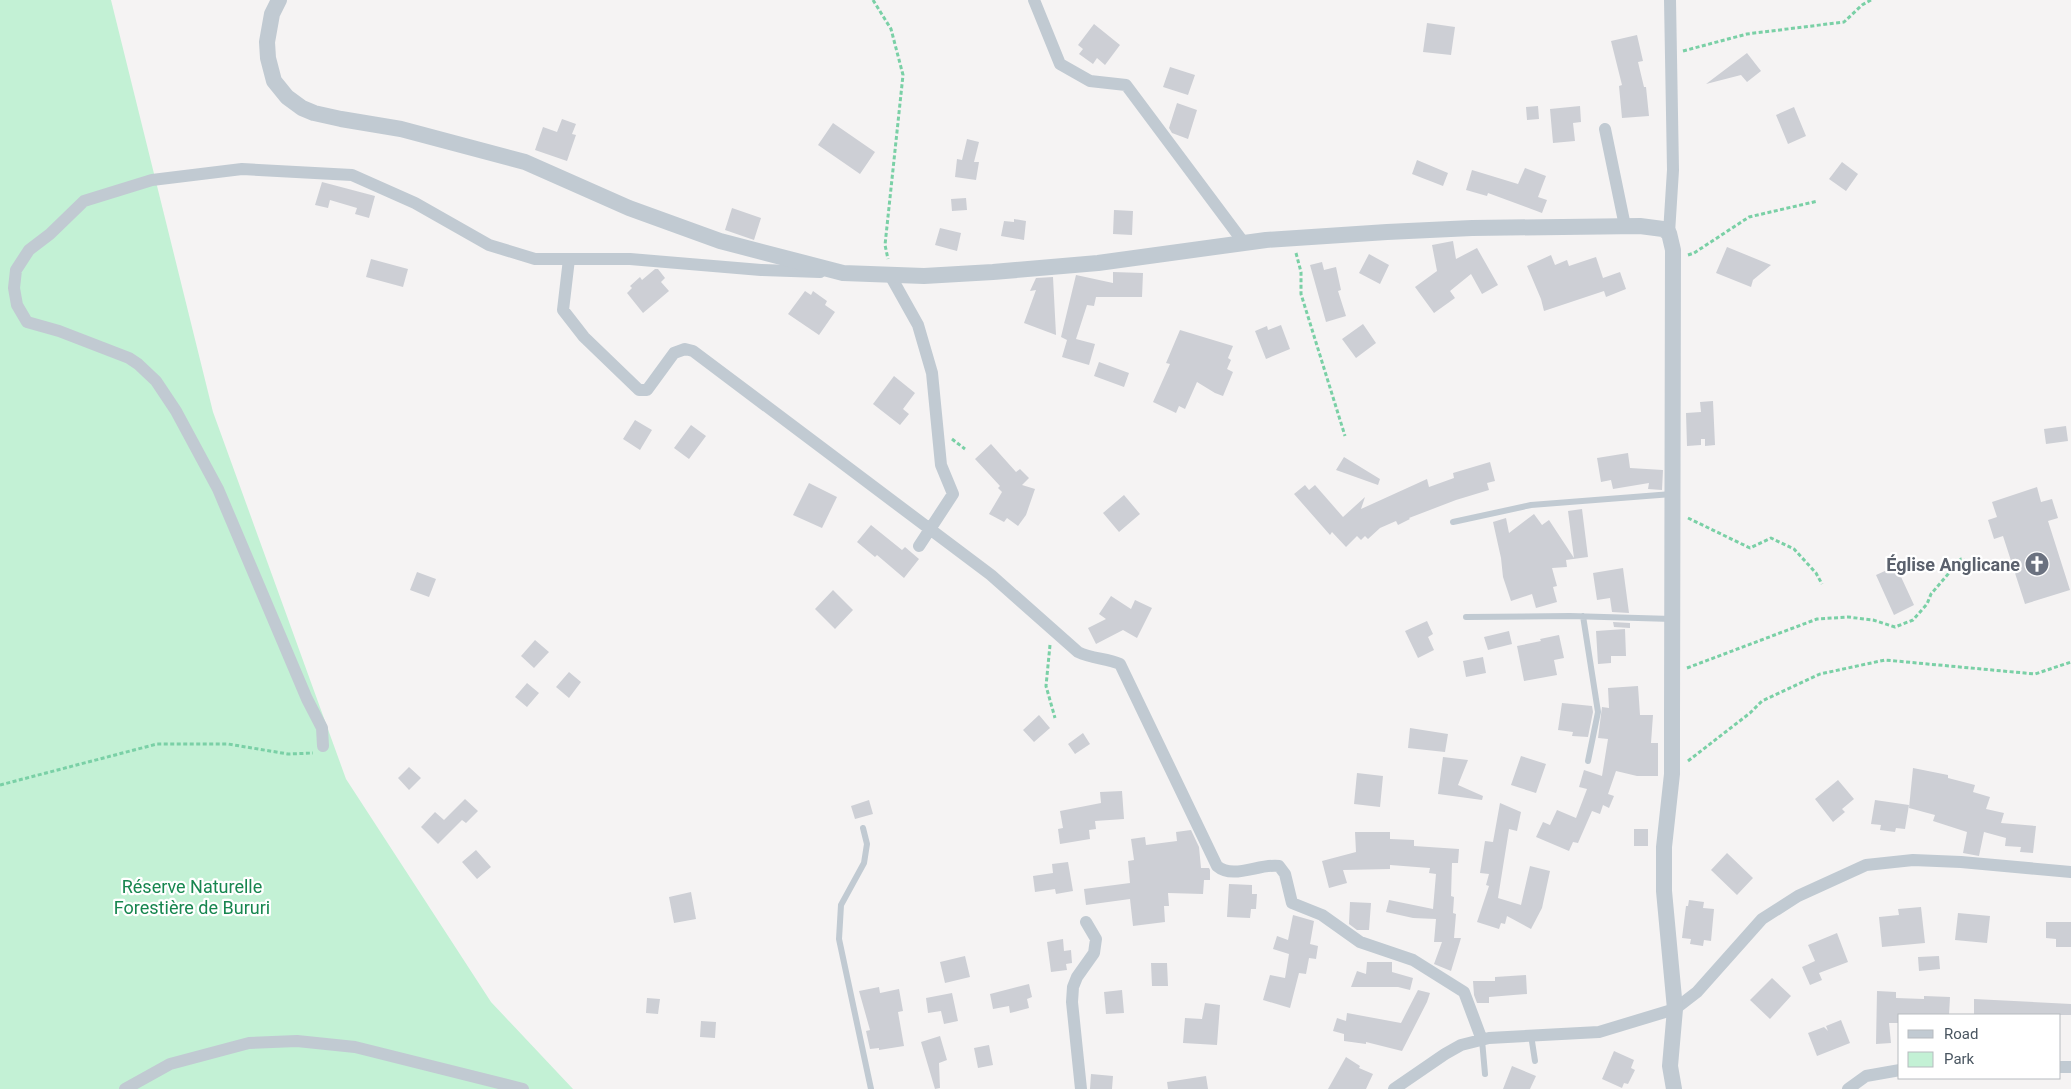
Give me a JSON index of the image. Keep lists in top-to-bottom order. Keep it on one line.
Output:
{"parks":["Réserve Naturelle Forestière de Bururi"],"places":{"church":["Église Anglicane"]},"legend":["Road","Park"]}
